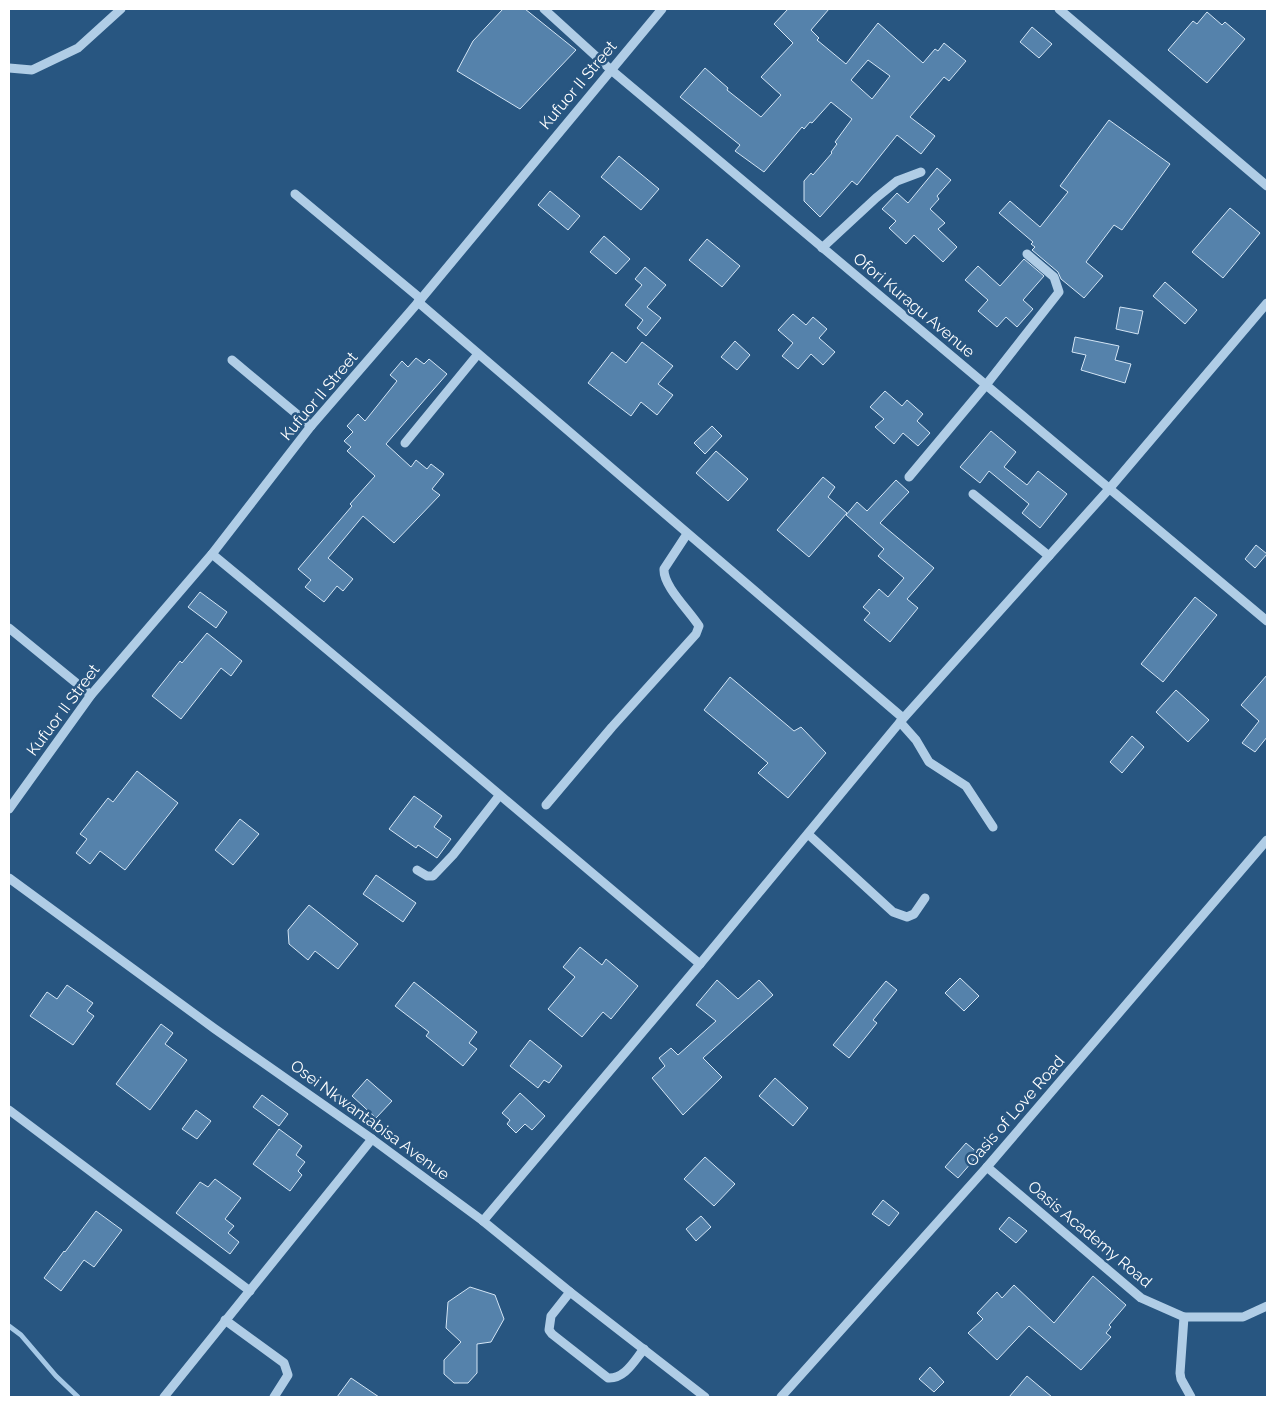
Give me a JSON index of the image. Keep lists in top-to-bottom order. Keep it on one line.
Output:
{"streets":{"street":["Kufuor II Street","Ofori Kuragu Avenue","Oasis of Love Road","Osei Nkwantabisa Avenue","Oasis Academy Road"]},"crossings":[["Kufuor II Street","Ofori Kuragu Avenue"],["Oasis of Love Road","Oasis Academy Road"]]}
